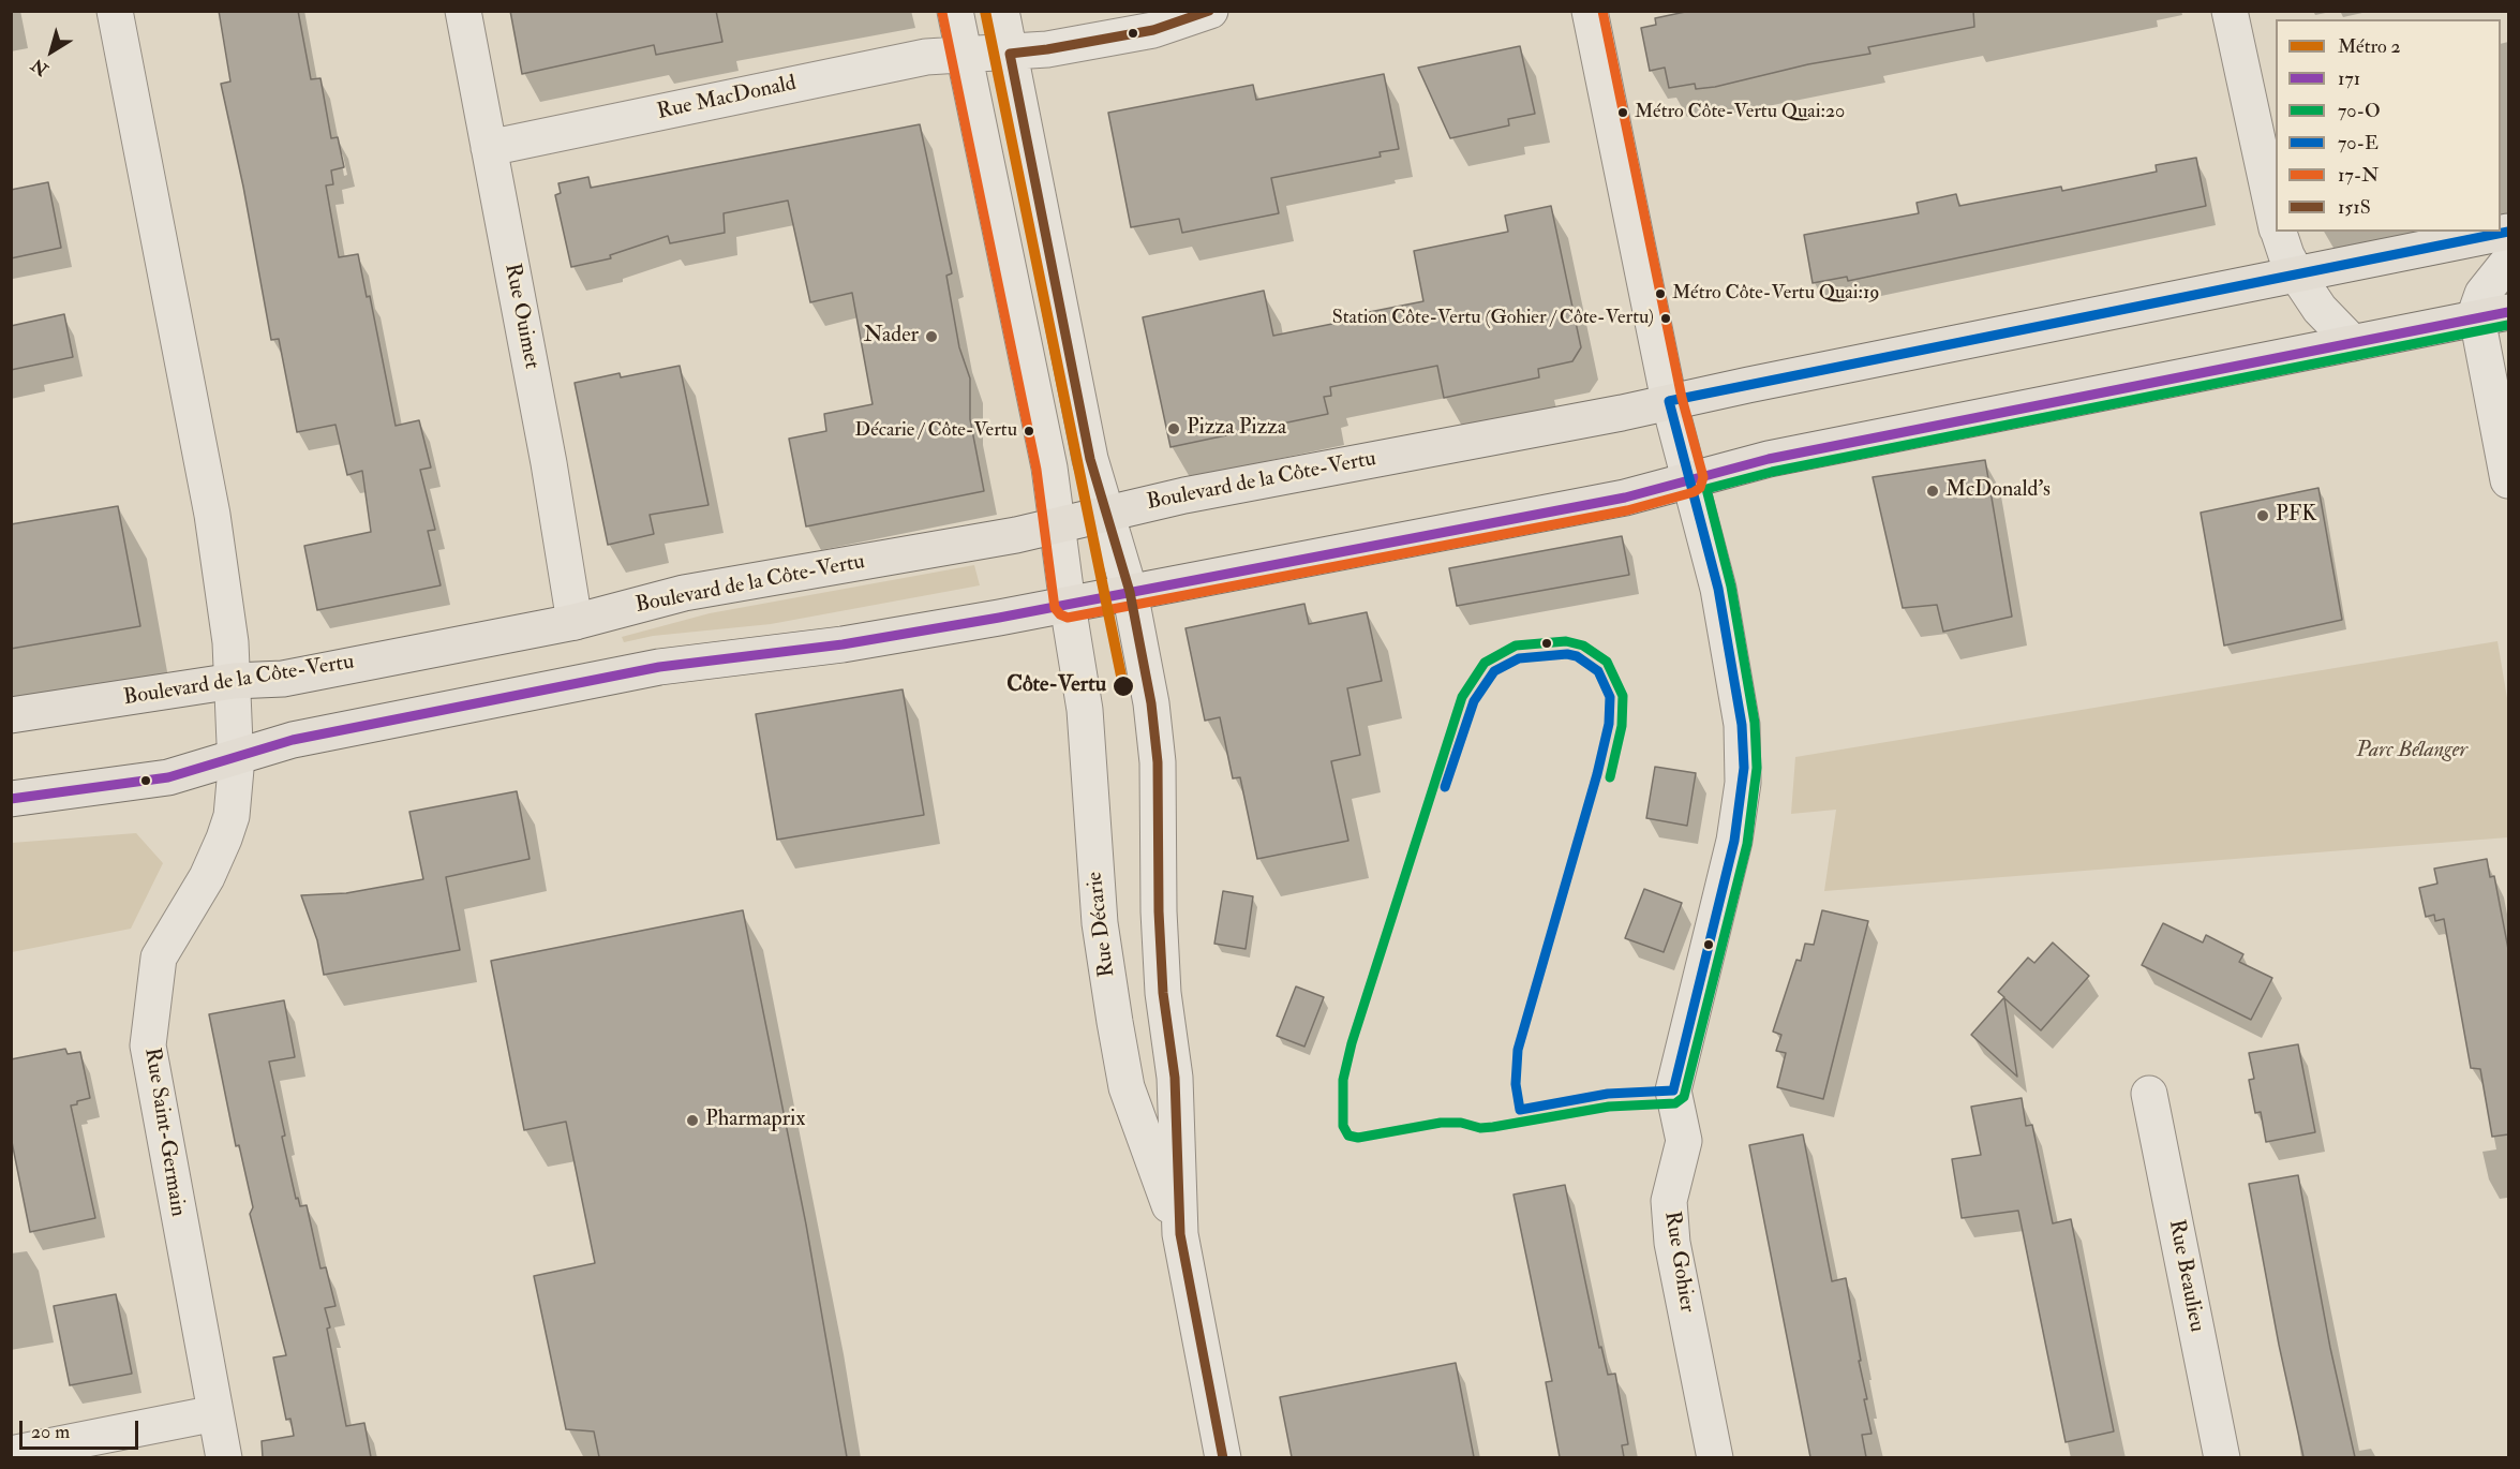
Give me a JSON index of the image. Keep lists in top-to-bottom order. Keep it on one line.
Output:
{"streets":{"main road":["Boulevard de la Côte-Vertu"],"street":["Rue MacDonald","Rue Ouimet","Rue Décarie","Rue Saint-Germain","Rue Gohier","Rue Beaulieu"]},"crossings":[["Rue MacDonald","Rue Ouimet"],["Rue MacDonald","Rue Décarie"],["Rue Ouimet","Boulevard de la Côte-Vertu"],["Boulevard de la Côte-Vertu","Rue Décarie"],["Boulevard de la Côte-Vertu","Rue Saint-Germain"],["Boulevard de la Côte-Vertu","Rue Gohier"]],"parks":["Parc Bélanger"],"places":["Métro Côte-Vertu Quai:20","Métro Côte-Vertu Quai:19","Station Côte-Vertu (Gohier / Côte-Vertu)","Nader","Pizza Pizza","Décarie / Côte-Vertu","McDonald's","PFK","Côte-Vertu","Pharmaprix"],"lines":["metro line 2","transit line 17-N","transit line 151S","transit line 70-E","transit line 171","transit line 70-O"],"legend":["Métro 2","171","70-O","70-E","17-N","151S"],"scale_bar":"20 m","north":"bottom left"}
